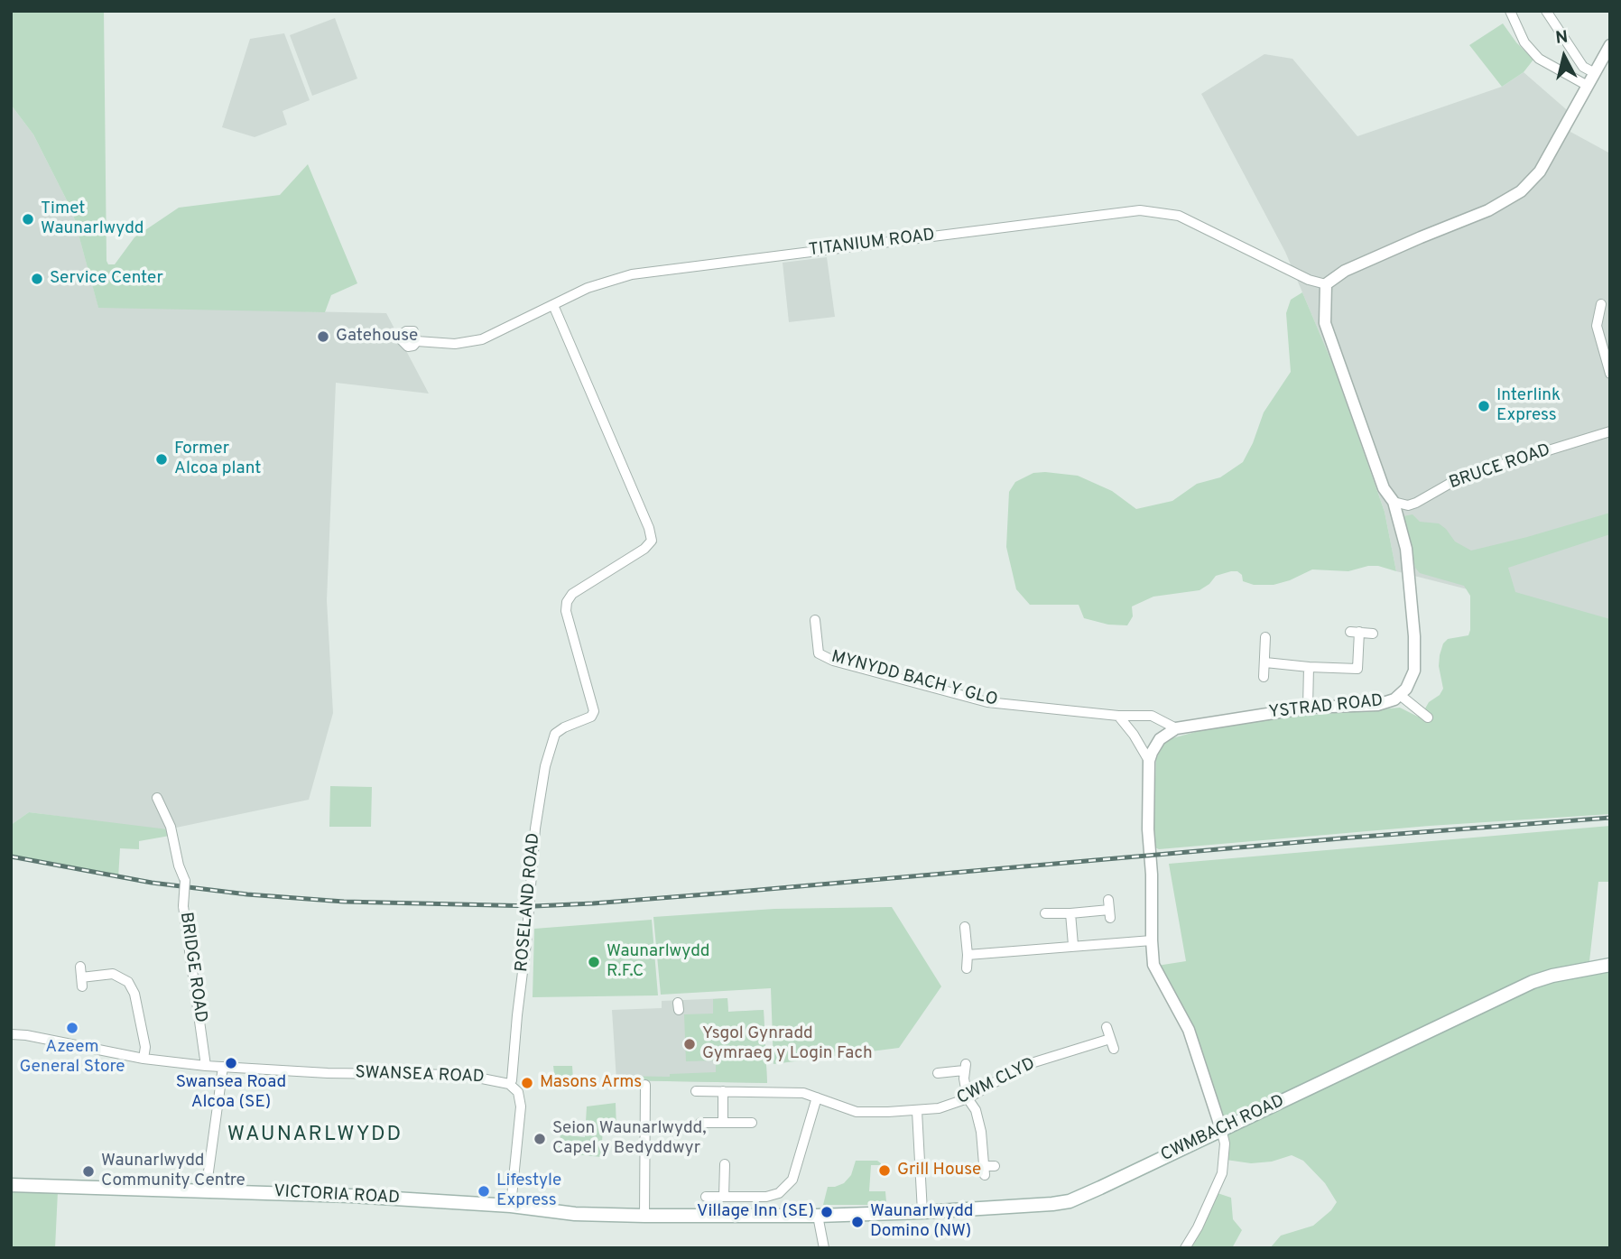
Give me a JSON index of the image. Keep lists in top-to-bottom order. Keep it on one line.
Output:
{"streets":{"main road":["CWMBACH ROAD","VICTORIA ROAD"],"street":["TITANIUM ROAD","BRUCE ROAD","MYNYDD BACH Y GLO","YSTRAD ROAD","ROSELAND ROAD","BRIDGE ROAD","SWANSEA ROAD","CWM CLYD"]},"crossings":[["TITANIUM ROAD","YSTRAD ROAD"],["TITANIUM ROAD","ROSELAND ROAD"],["BRUCE ROAD","YSTRAD ROAD"],["MYNYDD BACH Y GLO","YSTRAD ROAD"],["ROSELAND ROAD","SWANSEA ROAD"],["BRIDGE ROAD","SWANSEA ROAD"],["SWANSEA ROAD","VICTORIA ROAD"]],"districts":["WAUNARLWYDD"],"places":["Timet Waunarlwydd","Service Center","Gatehouse","Interlink Express","Former Alcoa plant","Waunarlwydd R.F.C","Azeem General Store","Ysgol Gynradd Gymraeg y Login Fach","Swansea Road Alcoa (SE)","Masons Arms","Seion Waunarlwydd, Capel y Bedyddwyr","Grill House","Waunarlwydd Community Centre","Lifestyle Express","Village Inn (SE)","Waunarlwydd Domino (NW)"],"north":"top"}
